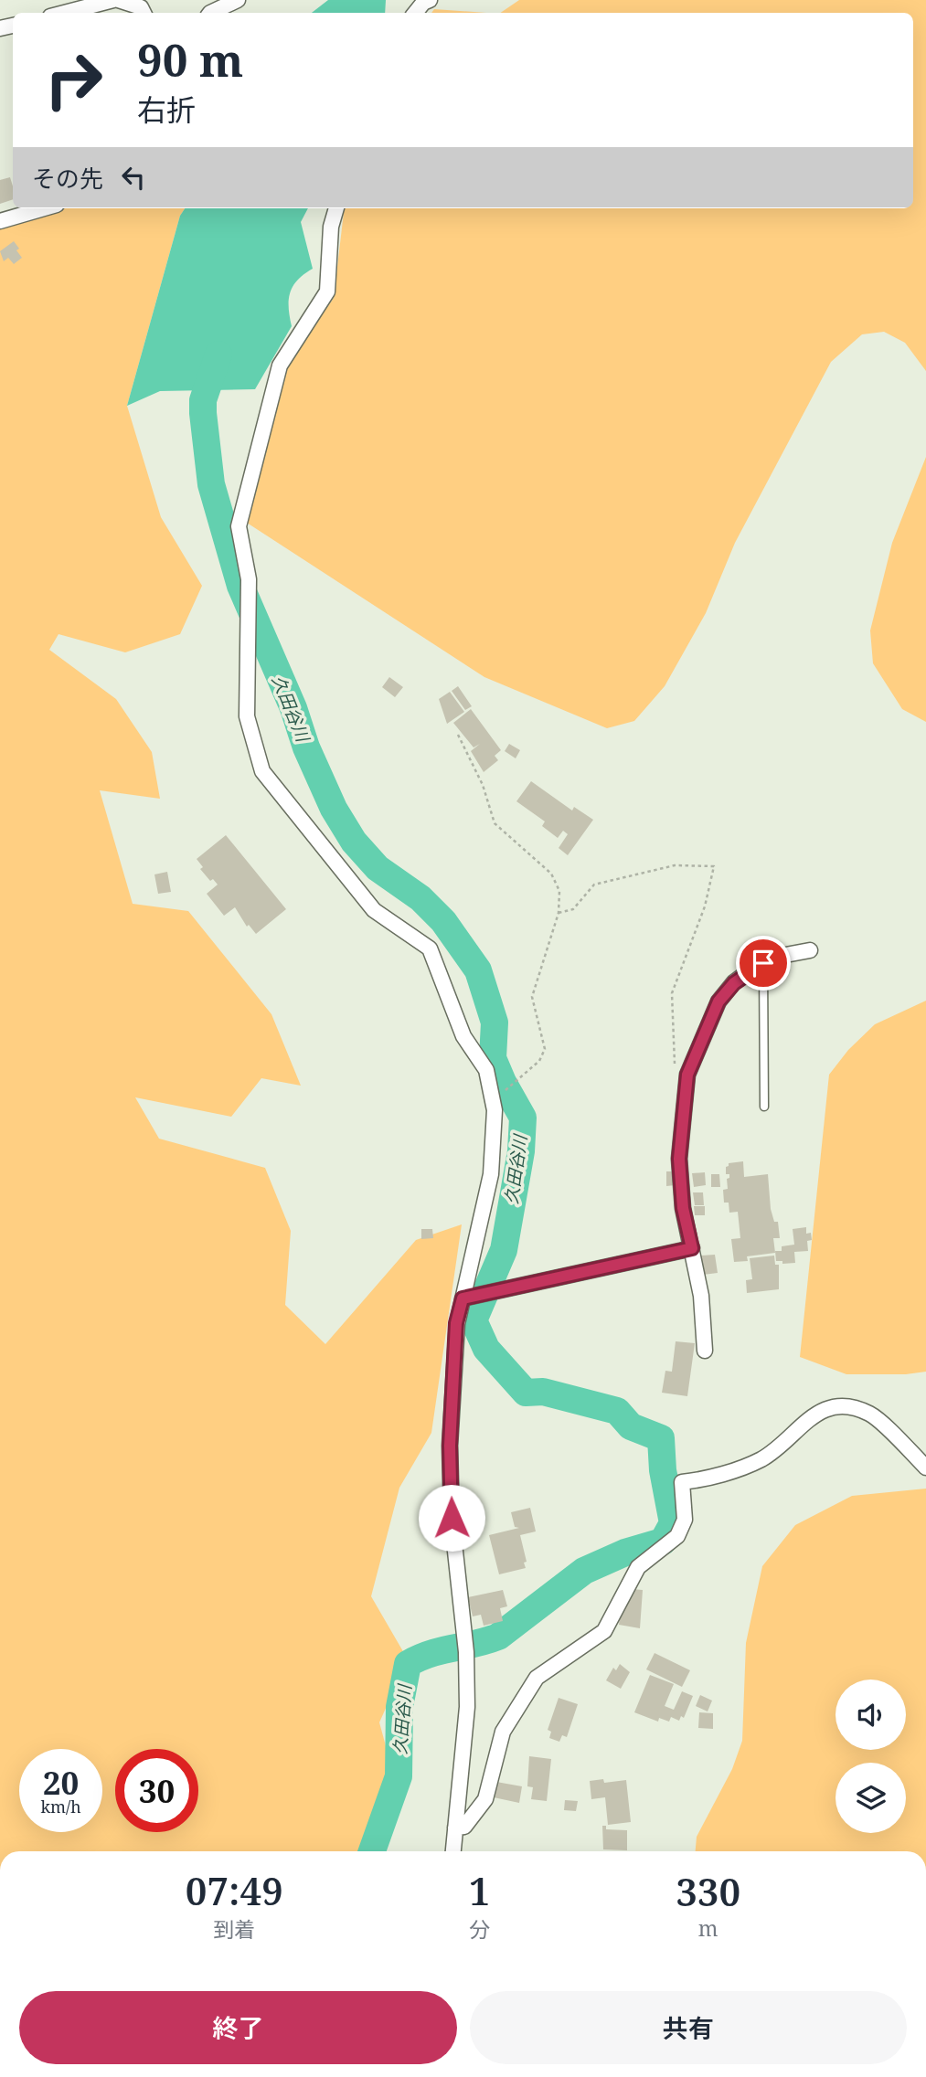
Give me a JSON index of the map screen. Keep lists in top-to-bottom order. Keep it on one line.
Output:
{"water":["久田谷川"],"page":{"turn":["90 m","右折"],"then":"その先","speed":"20 km/h","limit":"30","eta":["07:49","到着","1","分","330","m"],"buttons":["終了","共有"]}}
